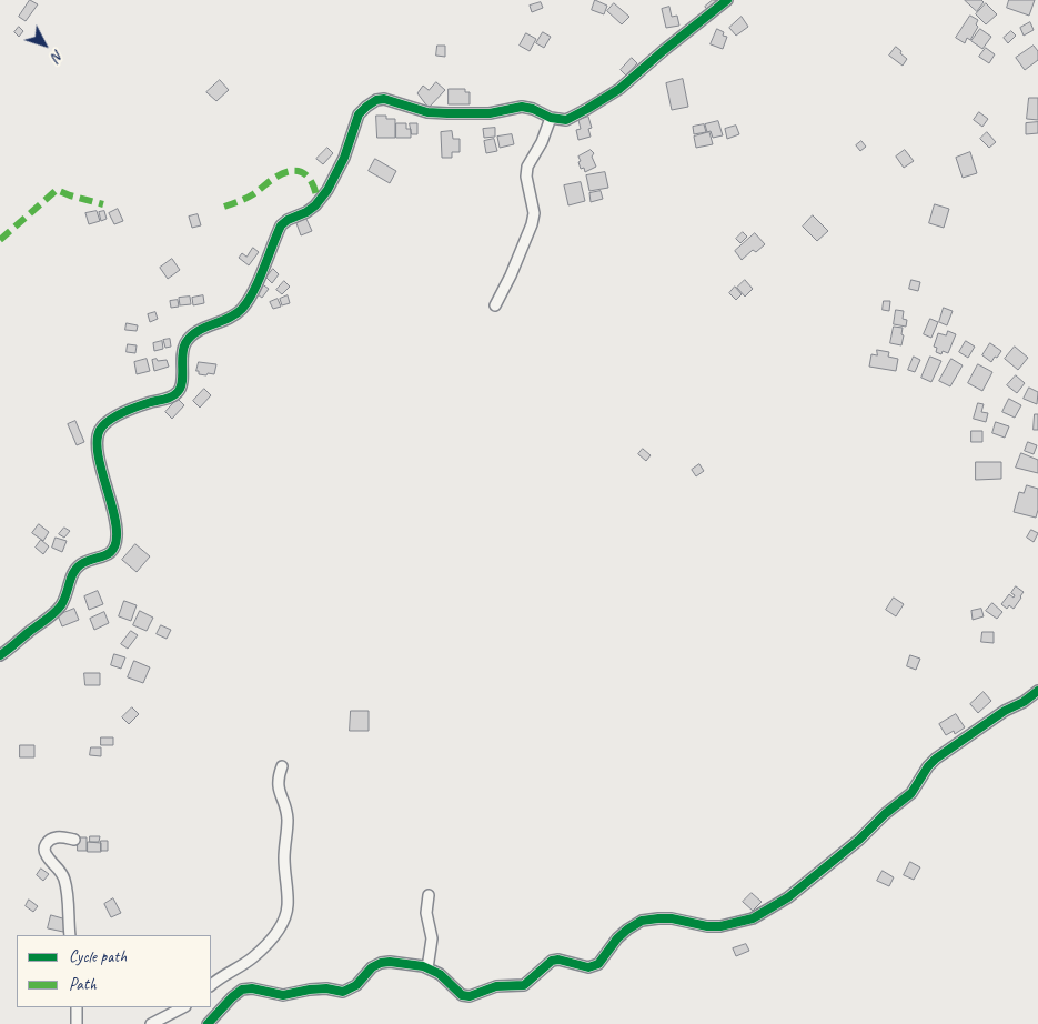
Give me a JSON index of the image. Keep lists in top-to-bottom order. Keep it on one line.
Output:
{"legend":["Cycle path","Path"],"north":"bottom right"}
